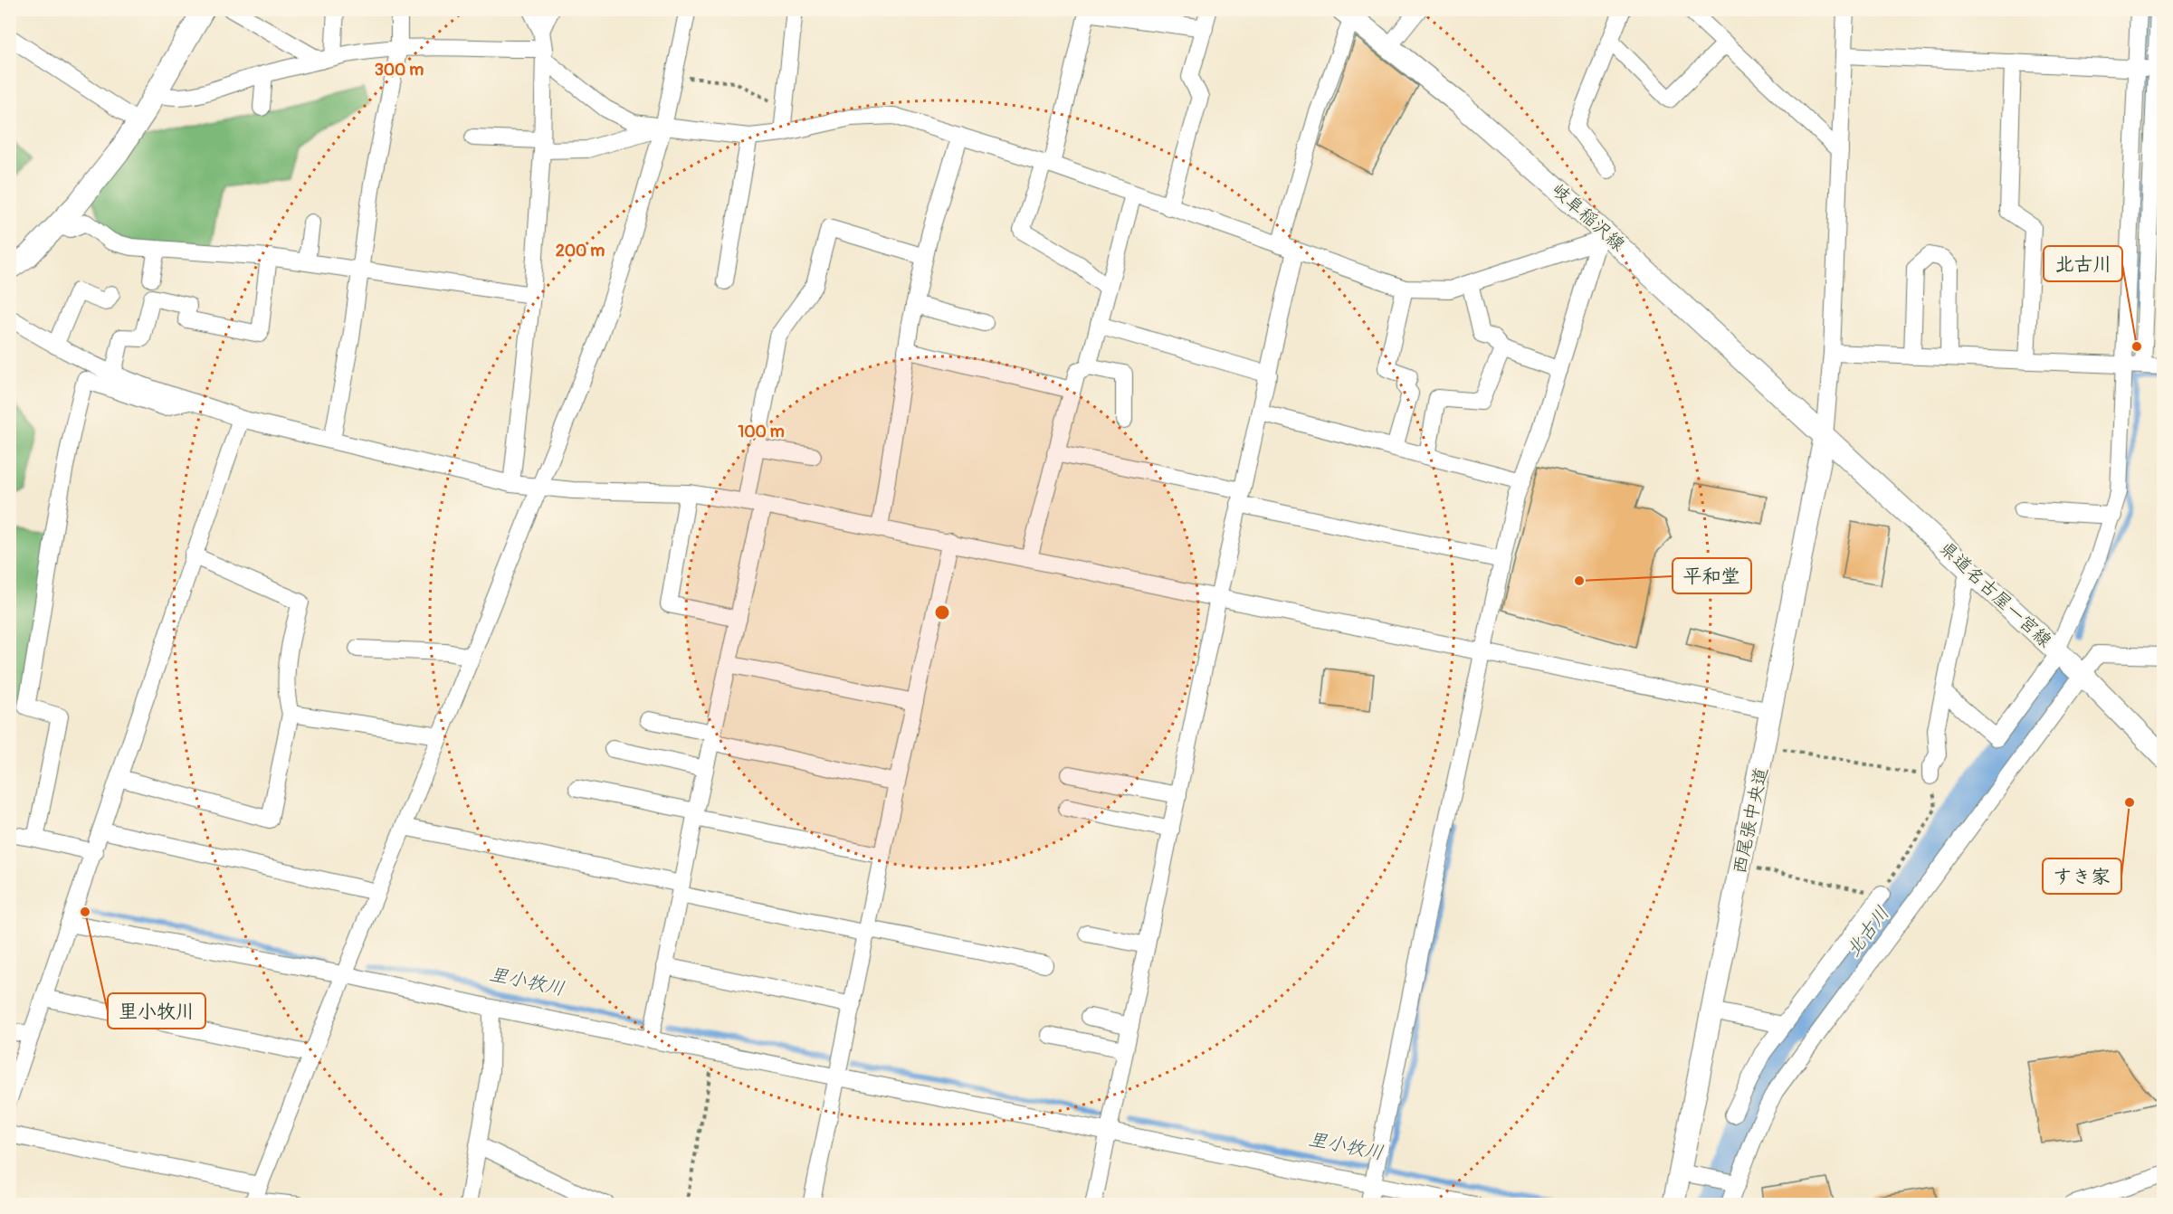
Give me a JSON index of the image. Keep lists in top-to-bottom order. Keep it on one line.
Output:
{"streets":{"main road":["岐阜稲沢線","県道名古屋一宮線","西尾張中央道"]},"crossings":[["岐阜稲沢線","県道名古屋一宮線"],["岐阜稲沢線","西尾張中央道"],["県道名古屋一宮線","西尾張中央道"]],"water":["北古川","里小牧川"],"places":["北古川","平和堂","すき家","里小牧川"],"rings":["300 m","200 m","100 m"]}
